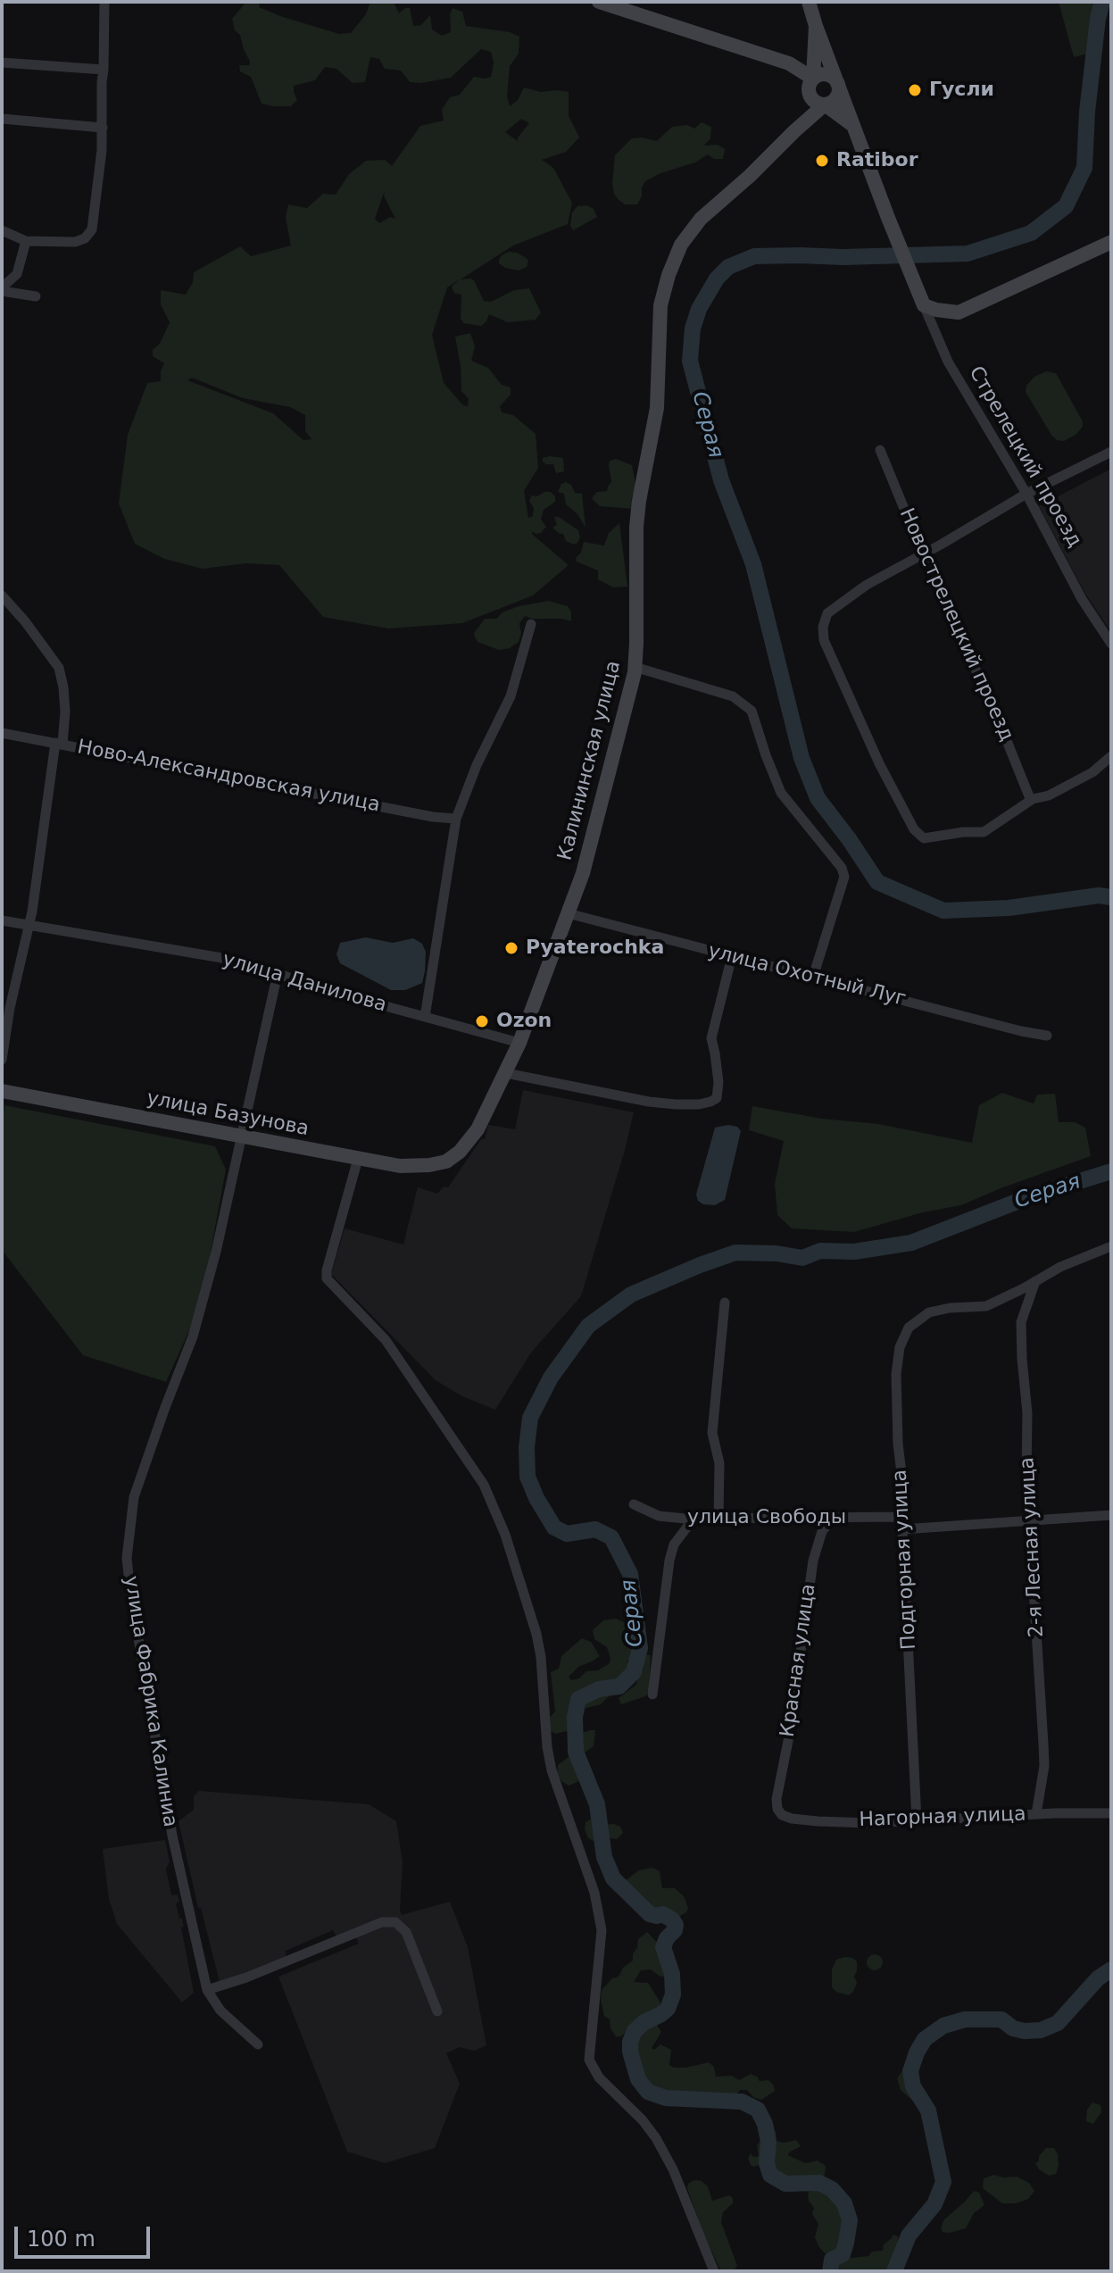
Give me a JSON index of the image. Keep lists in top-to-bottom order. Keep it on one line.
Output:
{"streets":{"street":["Стрелецкий проезд","Новострелецкий проезд","Калининская улица","Ново-Александровская улица","улица Охотный Луг","улица Данилова","улица Базунова","улица Свободы","2-я Лесная улица","Подгорная улица","Красная улица","улица Фабрика Калиниа","Нагорная улица"]},"crossings":[["Стрелецкий проезд","Калининская улица"],["Калининская улица","улица Охотный Луг"],["Калининская улица","улица Данилова"],["Калининская улица","улица Базунова"],["улица Данилова","улица Фабрика Калиниа"],["улица Базунова","улица Фабрика Калиниа"],["улица Свободы","Подгорная улица"],["улица Свободы","Красная улица"],["2-я Лесная улица","Подгорная улица"],["2-я Лесная улица","Нагорная улица"],["Подгорная улица","Нагорная улица"],["Красная улица","Нагорная улица"]],"water":["Серая"],"places":["Гусли","Ratibor","Pyaterochka","Ozon"],"scale_bar":"100 m"}
